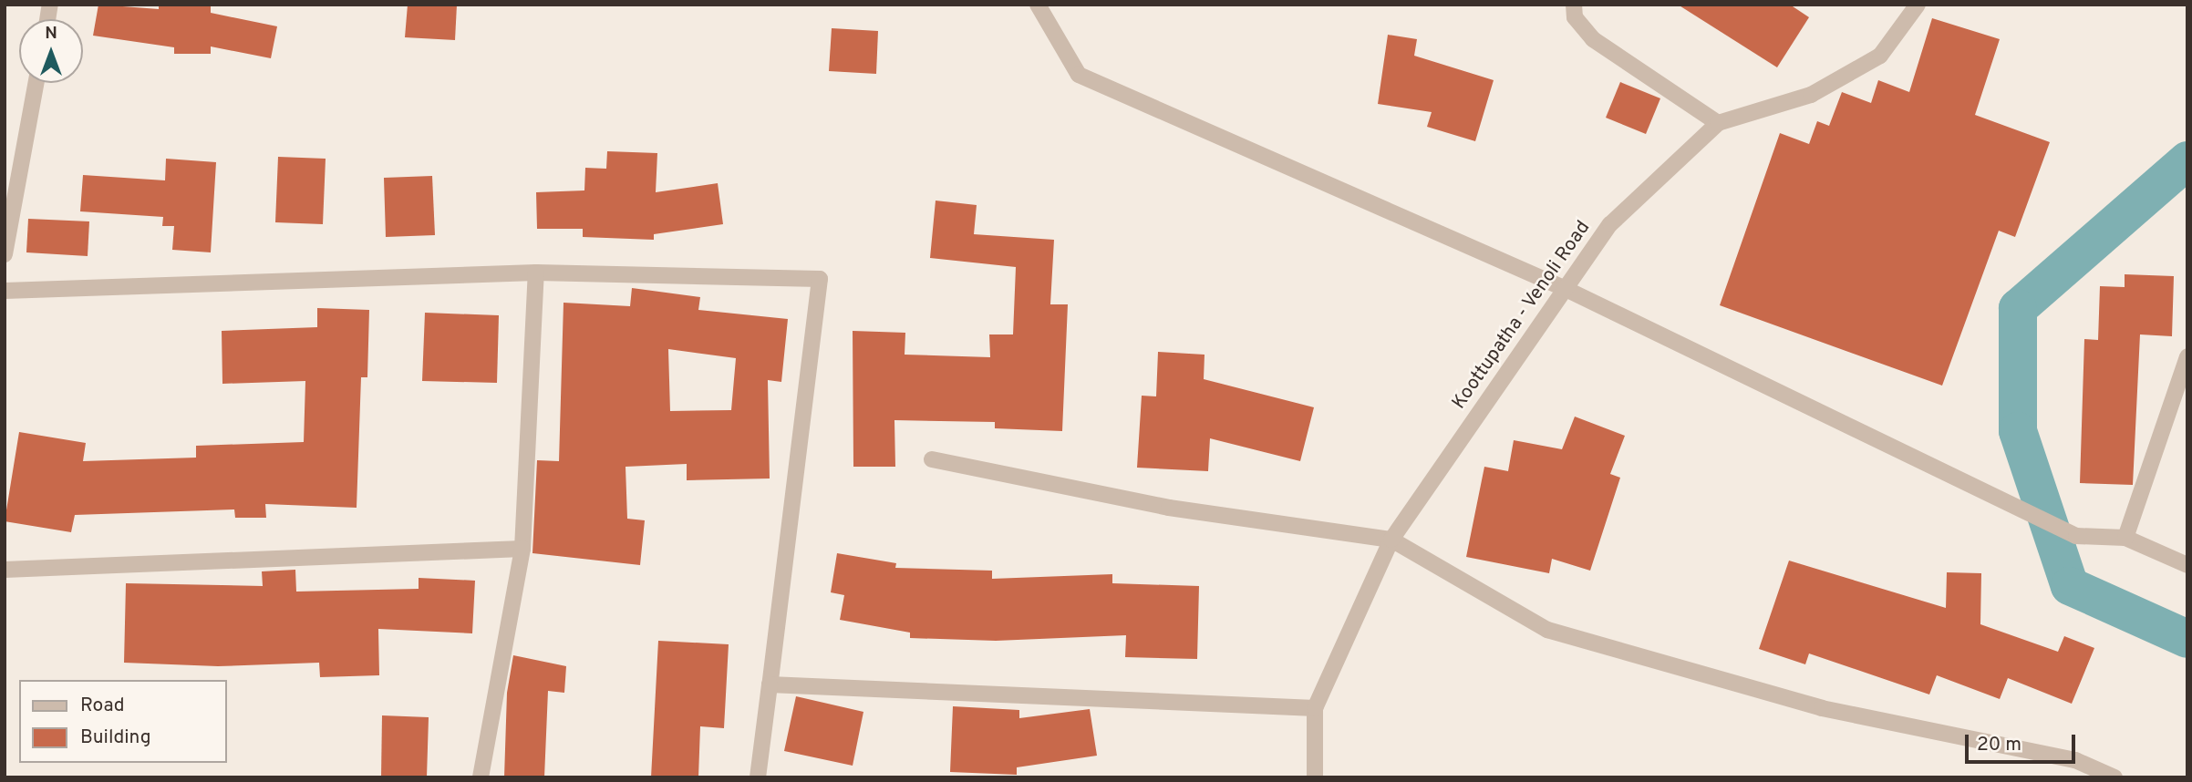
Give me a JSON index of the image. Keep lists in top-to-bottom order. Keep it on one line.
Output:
{"streets":{"street":["Koottupatha - Venoli Road"]},"legend":["Road","Building"],"scale_bar":"20 m","north":"top"}
